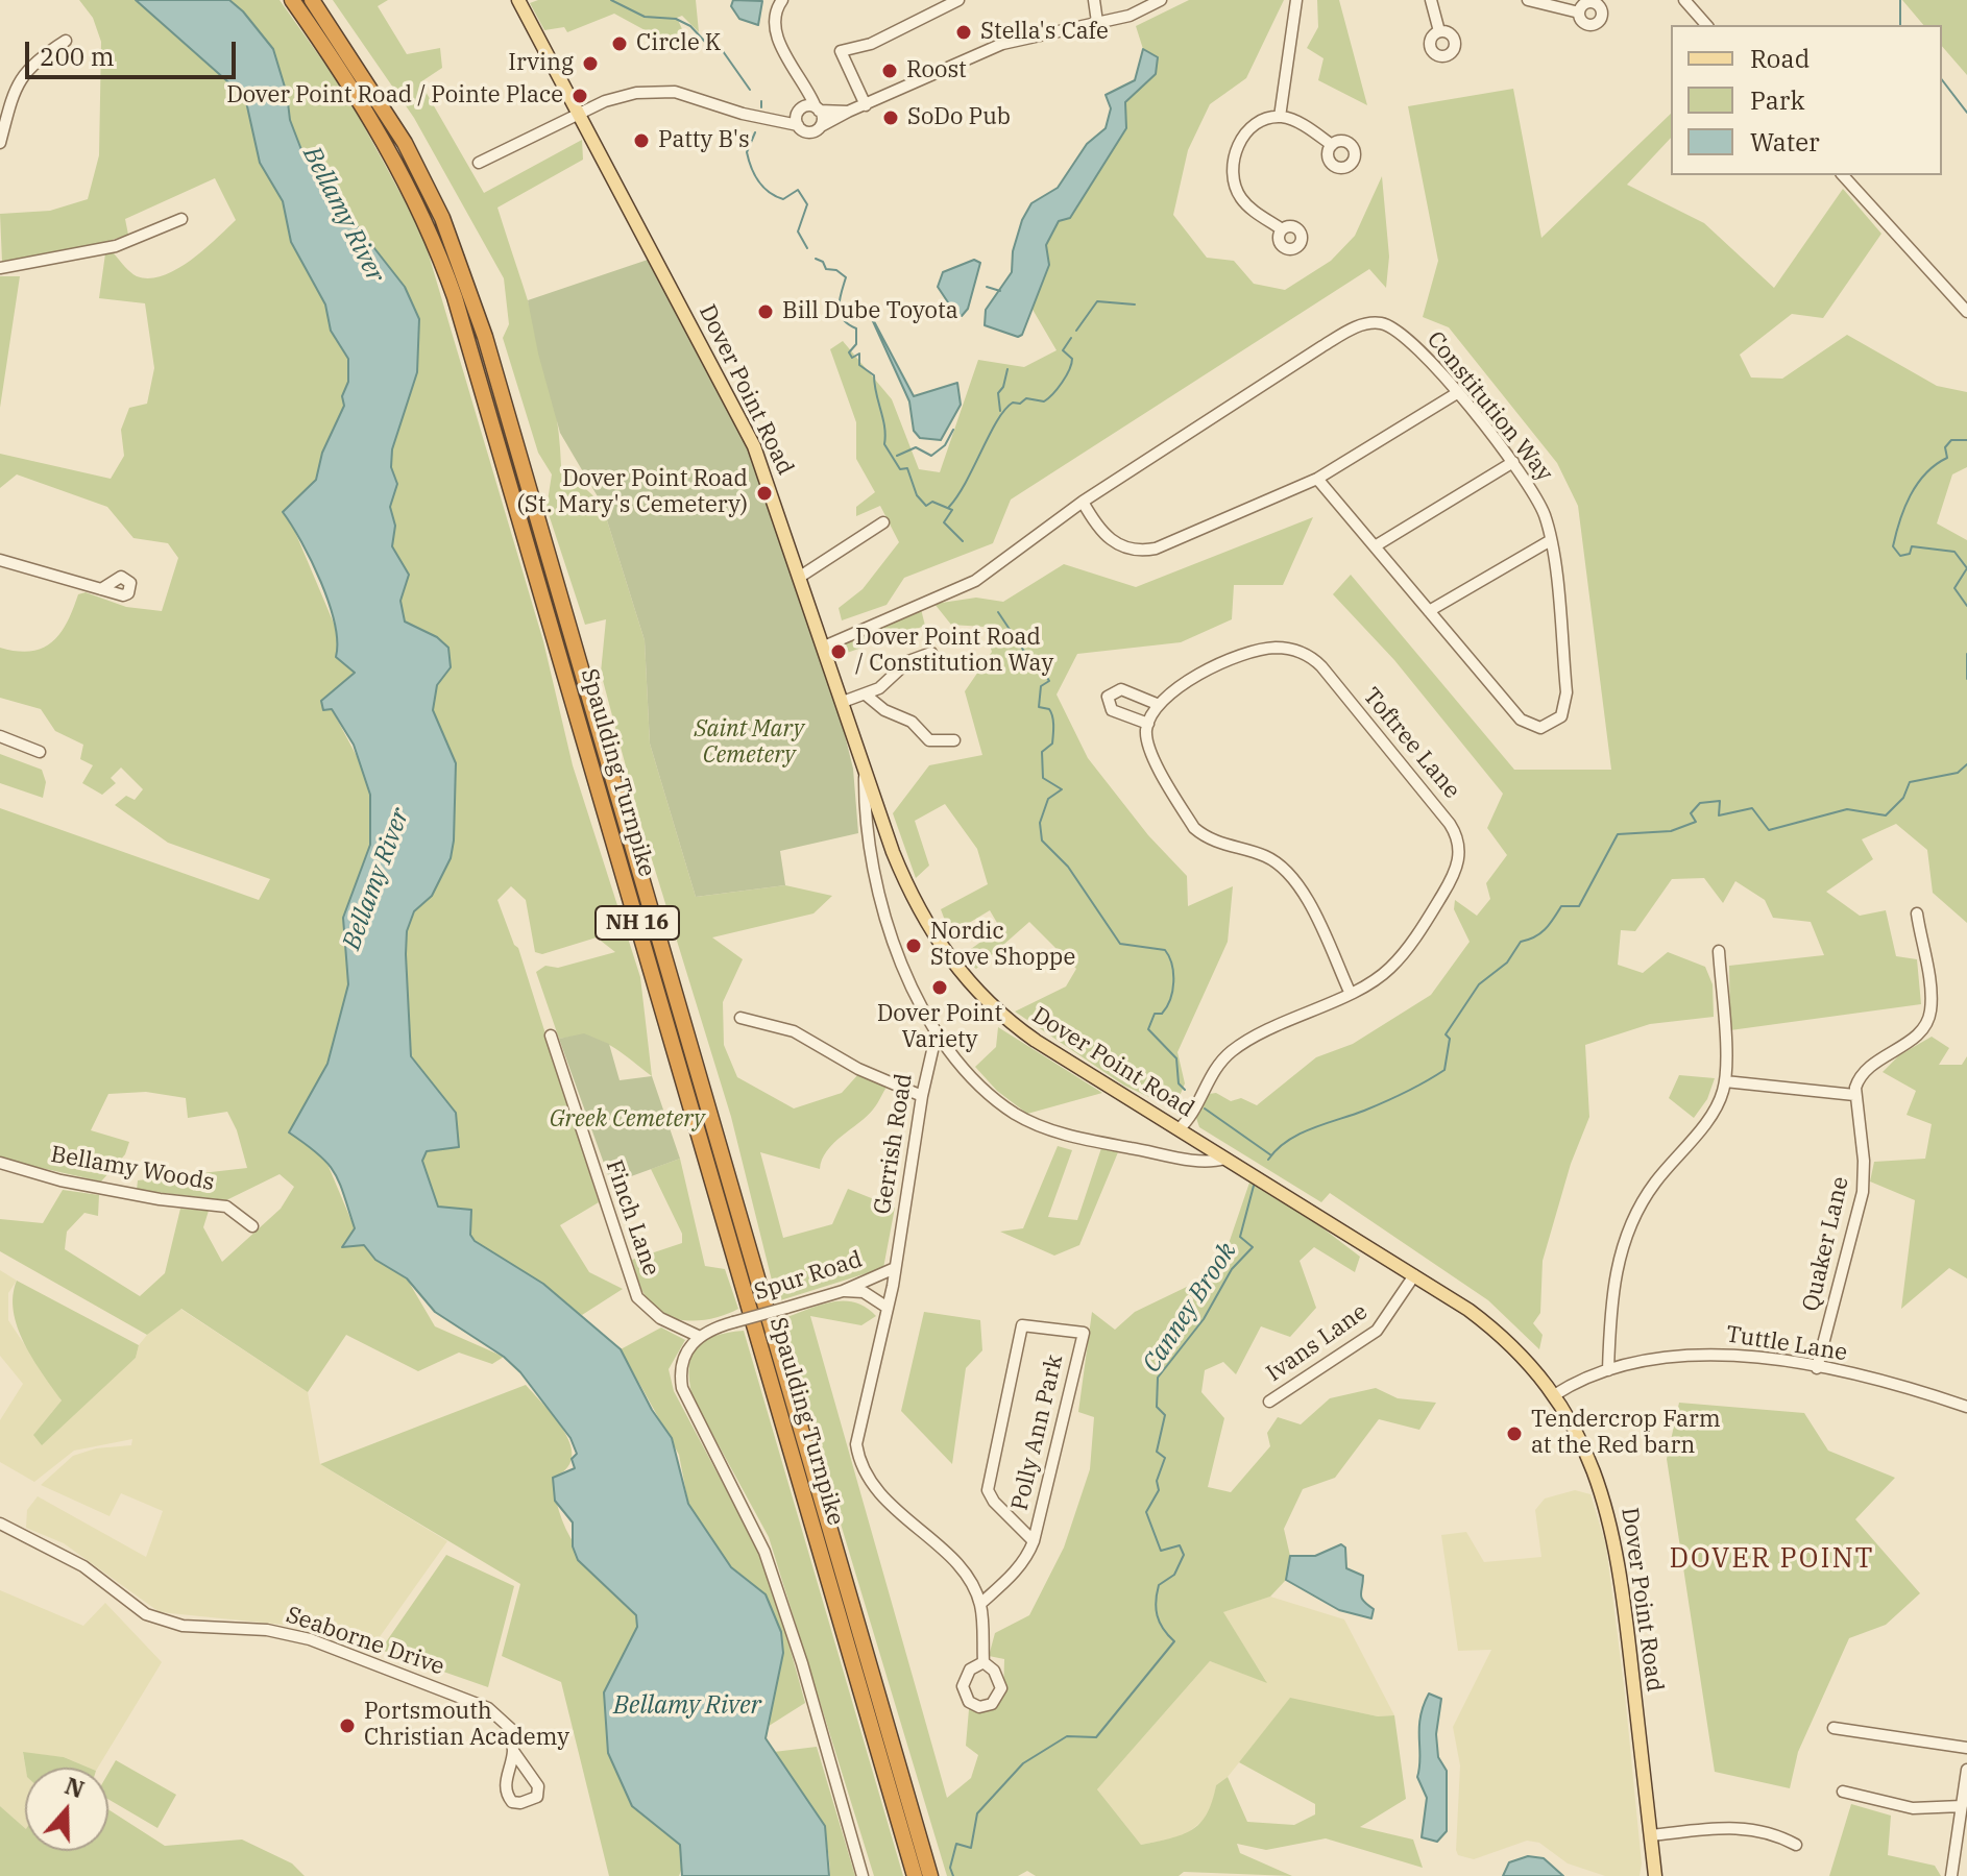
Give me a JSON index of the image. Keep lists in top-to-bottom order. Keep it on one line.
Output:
{"streets":{"highway":["Spaulding Turnpike","NH 16"],"main road":["Dover Point Road"],"street":["Constitution Way","Toftree Lane","Gerrish Road","Bellamy Woods","Finch Lane","Quaker Lane","Spur Road","Ivans Lane","Tuttle Lane","Polly Ann Park","Seaborne Drive"]},"crossings":[["Dover Point Road","Constitution Way"],["Dover Point Road","Toftree Lane"],["Dover Point Road","Ivans Lane"],["Dover Point Road","Tuttle Lane"],["Gerrish Road","Spur Road"],["Gerrish Road","Polly Ann Park"],["Finch Lane","Spur Road"],["Quaker Lane","Tuttle Lane"]],"districts":["DOVER POINT"],"water":["Bellamy River","Canney Brook"],"parks":["Saint Mary Cemetery","Greek Cemetery"],"places":["Stella's Cafe","Circle K","Irving","Roost","Dover Point Road / Pointe Place","SoDo Pub","Patty B's","Bill Dube Toyota","Dover Point Road (St. Mary's Cemetery)","Dover Point Road / Constitution Way","Nordic Stove Shoppe","Dover Point Variety","Tendercrop Farm at the Red barn","Portsmouth Christian Academy"],"legend":["Road","Park","Water"],"scale_bar":"200 m","north":"top"}
